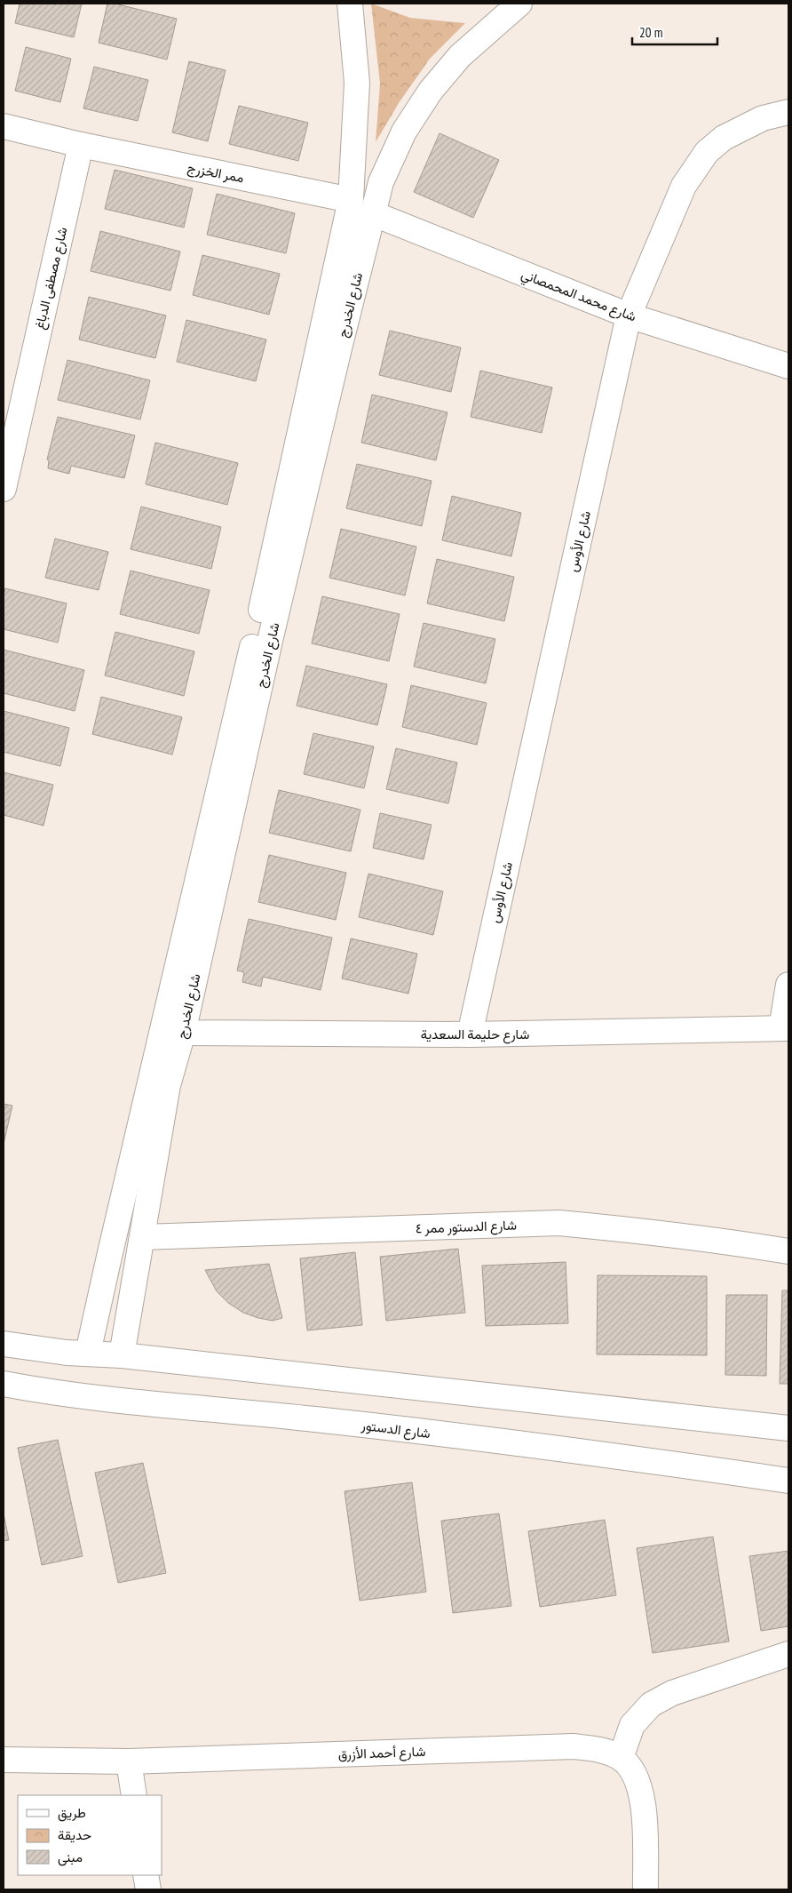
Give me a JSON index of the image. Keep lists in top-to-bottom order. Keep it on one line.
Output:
{"streets":{"street":["ممر الخزرج","شارع مصطفى الدباغ","شارع محمد المحمصاني","شارع الخدرج","شارع الأوس","شارع حليمة السعدية","شارع الدستور ممر ٤","شارع الدستور","شارع أحمد الأزرق"]},"crossings":[["ممر الخزرج","شارع مصطفى الدباغ"],["ممر الخزرج","شارع الخدرج"],["شارع محمد المحمصاني","شارع الخدرج"],["شارع محمد المحمصاني","شارع الأوس"],["شارع الخدرج","شارع حليمة السعدية"],["شارع الخدرج","شارع الدستور ممر ٤"],["شارع الأوس","شارع حليمة السعدية"]],"legend":["طريق","حديقة","مبنى"],"scale_bar":"20 m"}
